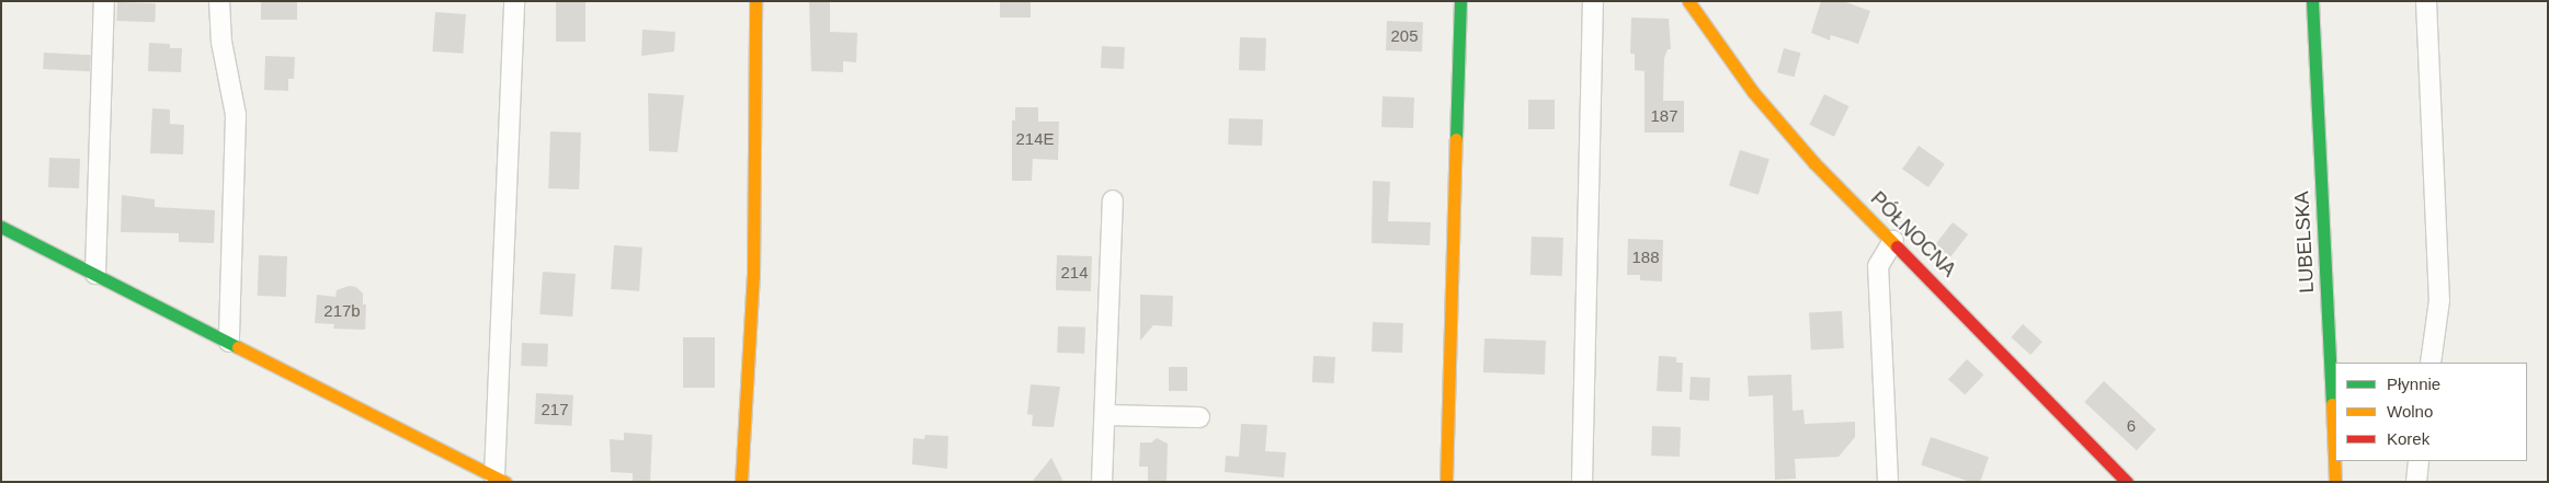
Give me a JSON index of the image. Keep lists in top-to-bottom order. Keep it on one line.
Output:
{"streets":{"main road":["PÓŁNOCNA","LUBELSKA"]},"house_numbers":["205","187","214E","188","214","217b","217","6"],"legend":["Płynnie","Wolno","Korek"]}
